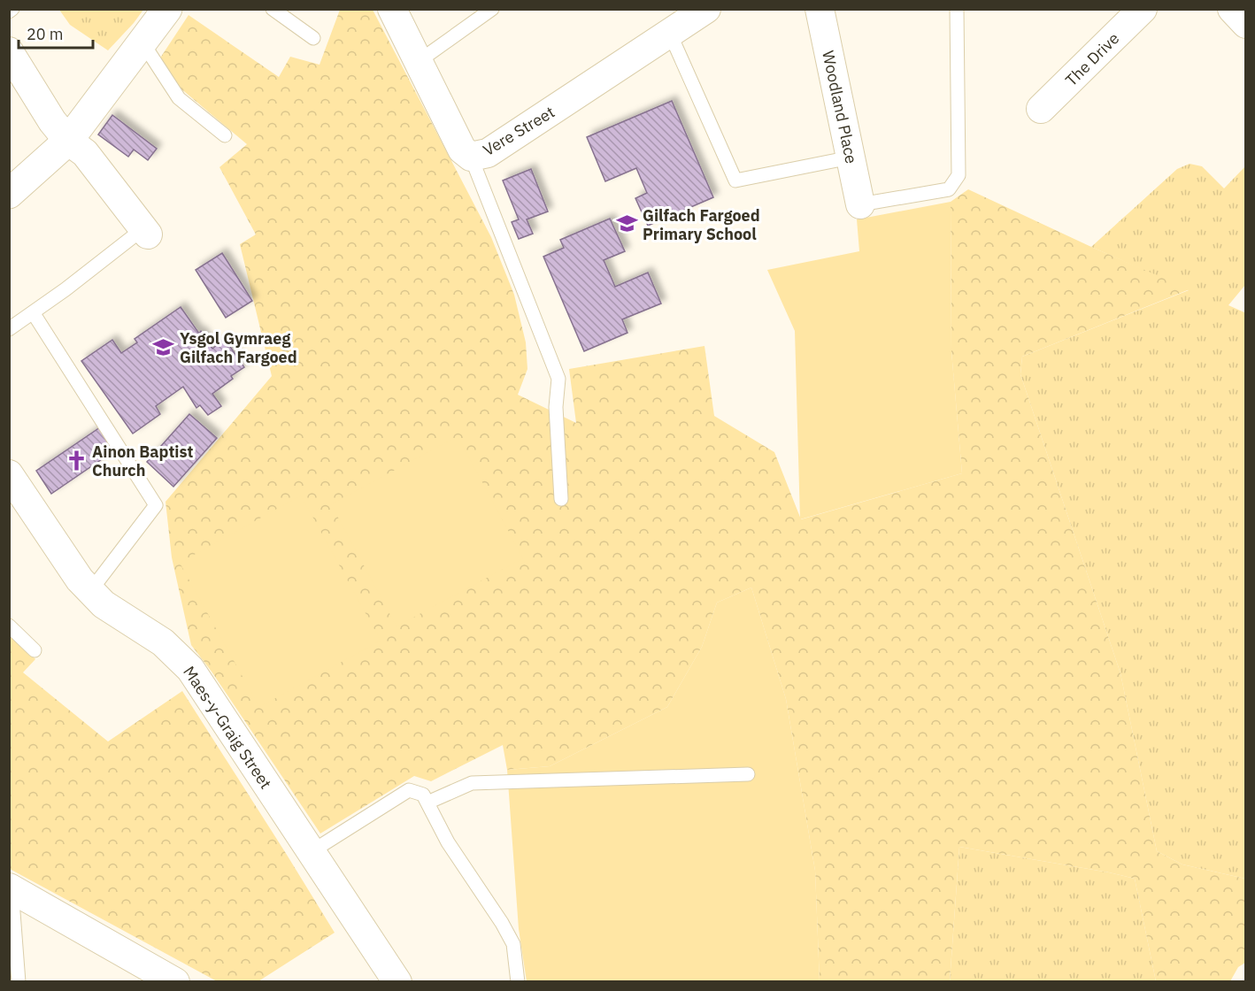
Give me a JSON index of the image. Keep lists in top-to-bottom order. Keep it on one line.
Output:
{"streets":{"street":["The Drive","Woodland Place","Vere Street","Maes-y-Graig Street"]},"places":{"school or university":["Gilfach Fargoed Primary School","Ysgol Gymraeg Gilfach Fargoed"],"church":["Ainon Baptist Church"]},"scale_bar":"20 m"}
